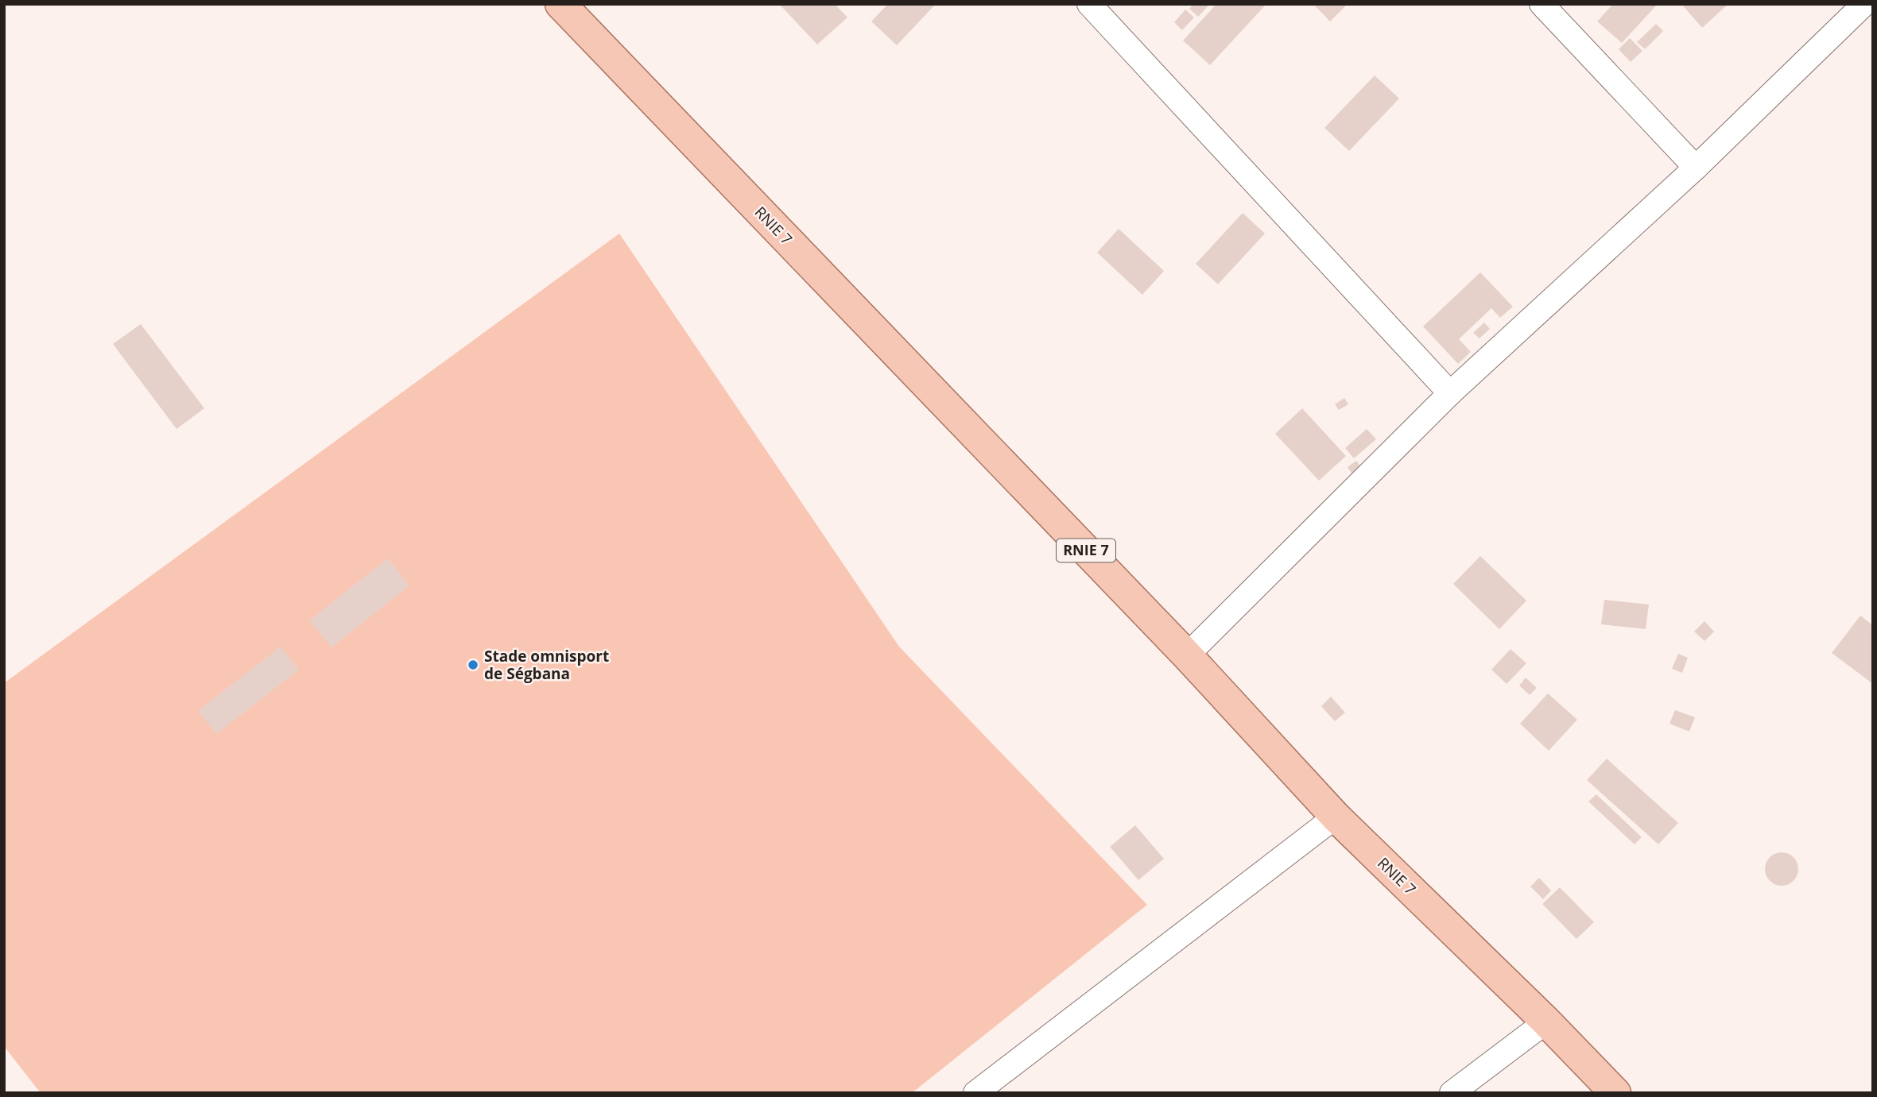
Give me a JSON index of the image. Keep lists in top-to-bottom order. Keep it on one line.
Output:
{"streets":{"main road":["RNIE 7"]},"places":["Stade omnisport de Ségbana"]}
